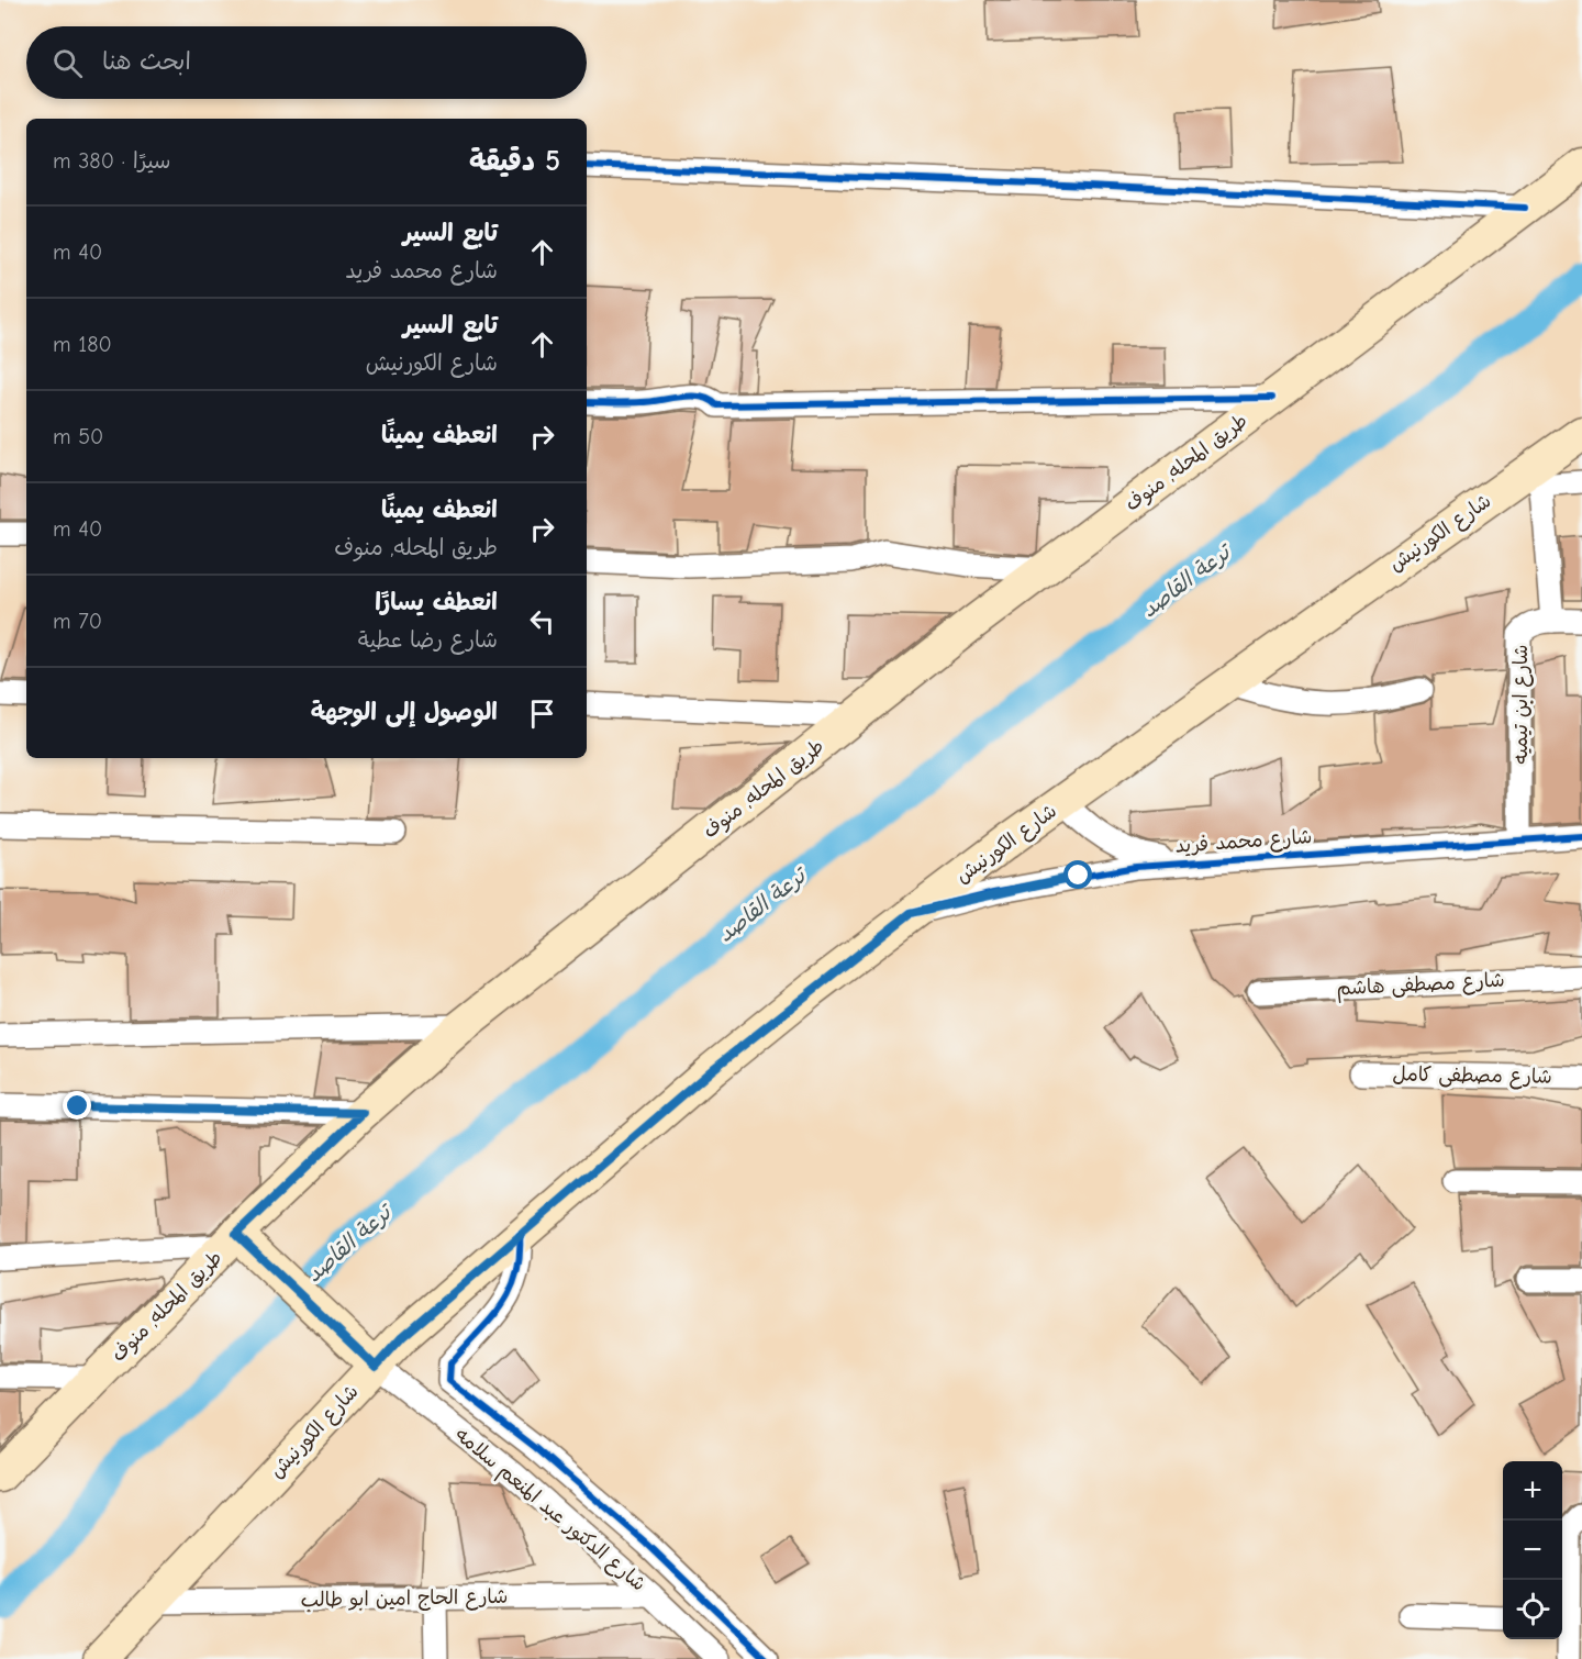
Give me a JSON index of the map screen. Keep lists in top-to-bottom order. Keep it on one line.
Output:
{"streets":{"main road":["طريق المحله, منوف","شارع الكورنيش"],"street":["شارع ابن تيميه","شارع محمد فريد","شارع مصطفى هاشم","شارع مصطفى كامل","شارع الدكتور عبد المنعم سلامه","شارع الحاج امين ابو طالب"]},"crossings":[["شارع الكورنيش","شارع محمد فريد"],["شارع الكورنيش","شارع الدكتور عبد المنعم سلامه"],["شارع الكورنيش","شارع الحاج امين ابو طالب"],["شارع ابن تيميه","شارع محمد فريد"],["شارع الدكتور عبد المنعم سلامه","شارع الحاج امين ابو طالب"]],"water":["ترعة القاصد"],"page":{"search":"ابحث هنا","heading":["5 دقيقة","سيرًا · 380 m"],"list":[["تابع السير","شارع محمد فريد","40 m"],["تابع السير","شارع الكورنيش","180 m"],["انعطف يمينًا","50 m"],["انعطف يمينًا","طريق المحله, منوف","40 m"],["انعطف يسارًا","شارع رضا عطية","70 m"],"الوصول إلى الوجهة"],"map_buttons":["+","−"]}}
